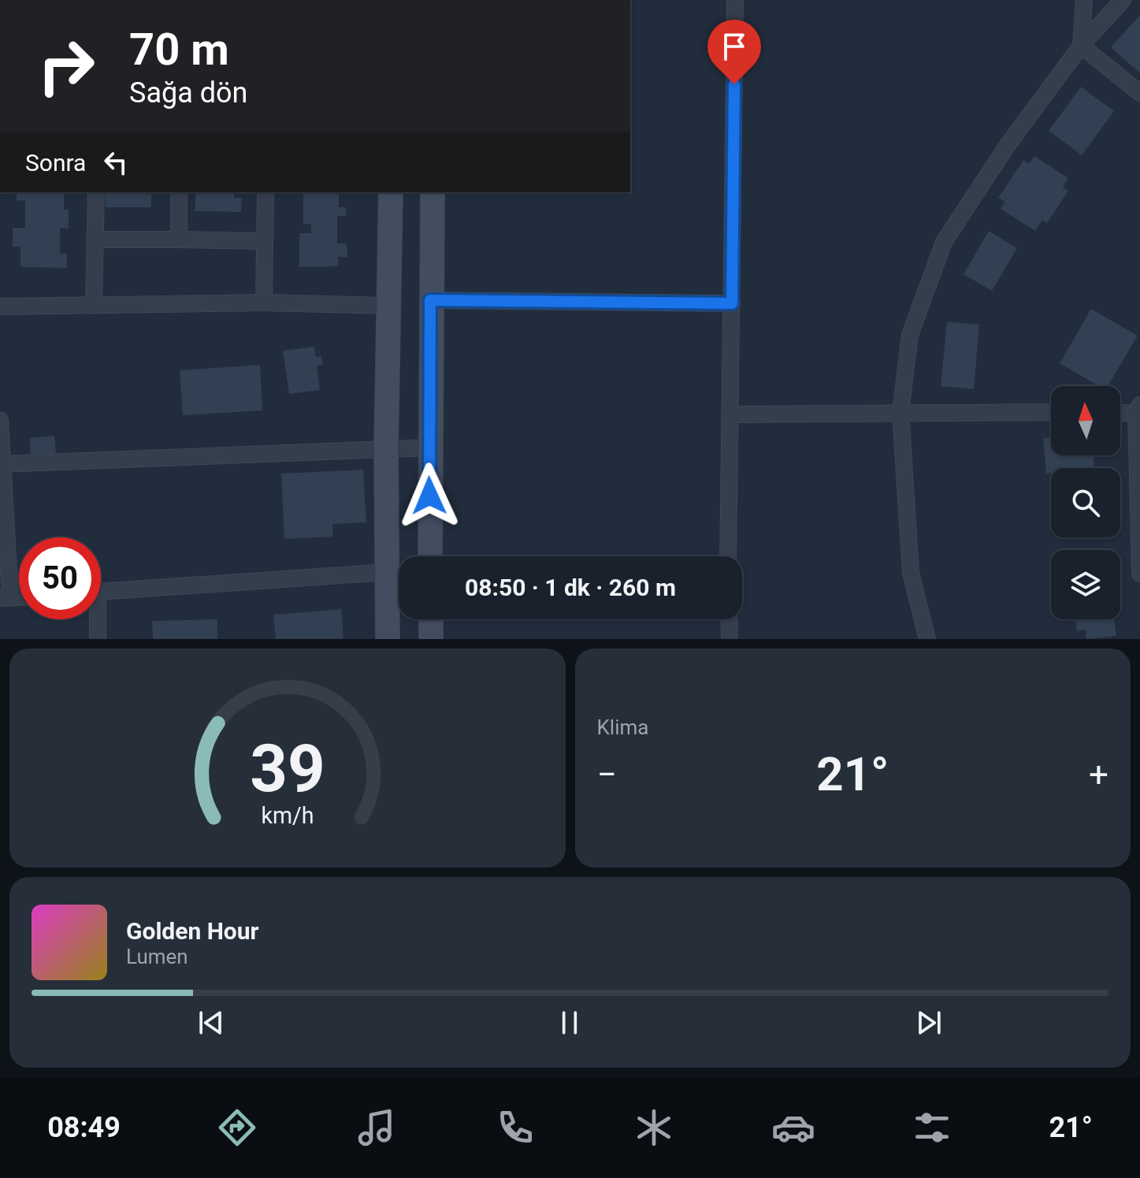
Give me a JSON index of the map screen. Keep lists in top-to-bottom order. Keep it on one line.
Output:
{"north":"top","page":{"turn":["70 m","Sağa dön"],"then":"Sonra","limit":"50","trip":"08:50 · 1 dk · 260 m","tile":"Klima","heat":["−","21°","+"],"song":["Golden Hour","Lumen"],"tabs":["08:49","21°"],"gauge":["39","km/h"]}}
